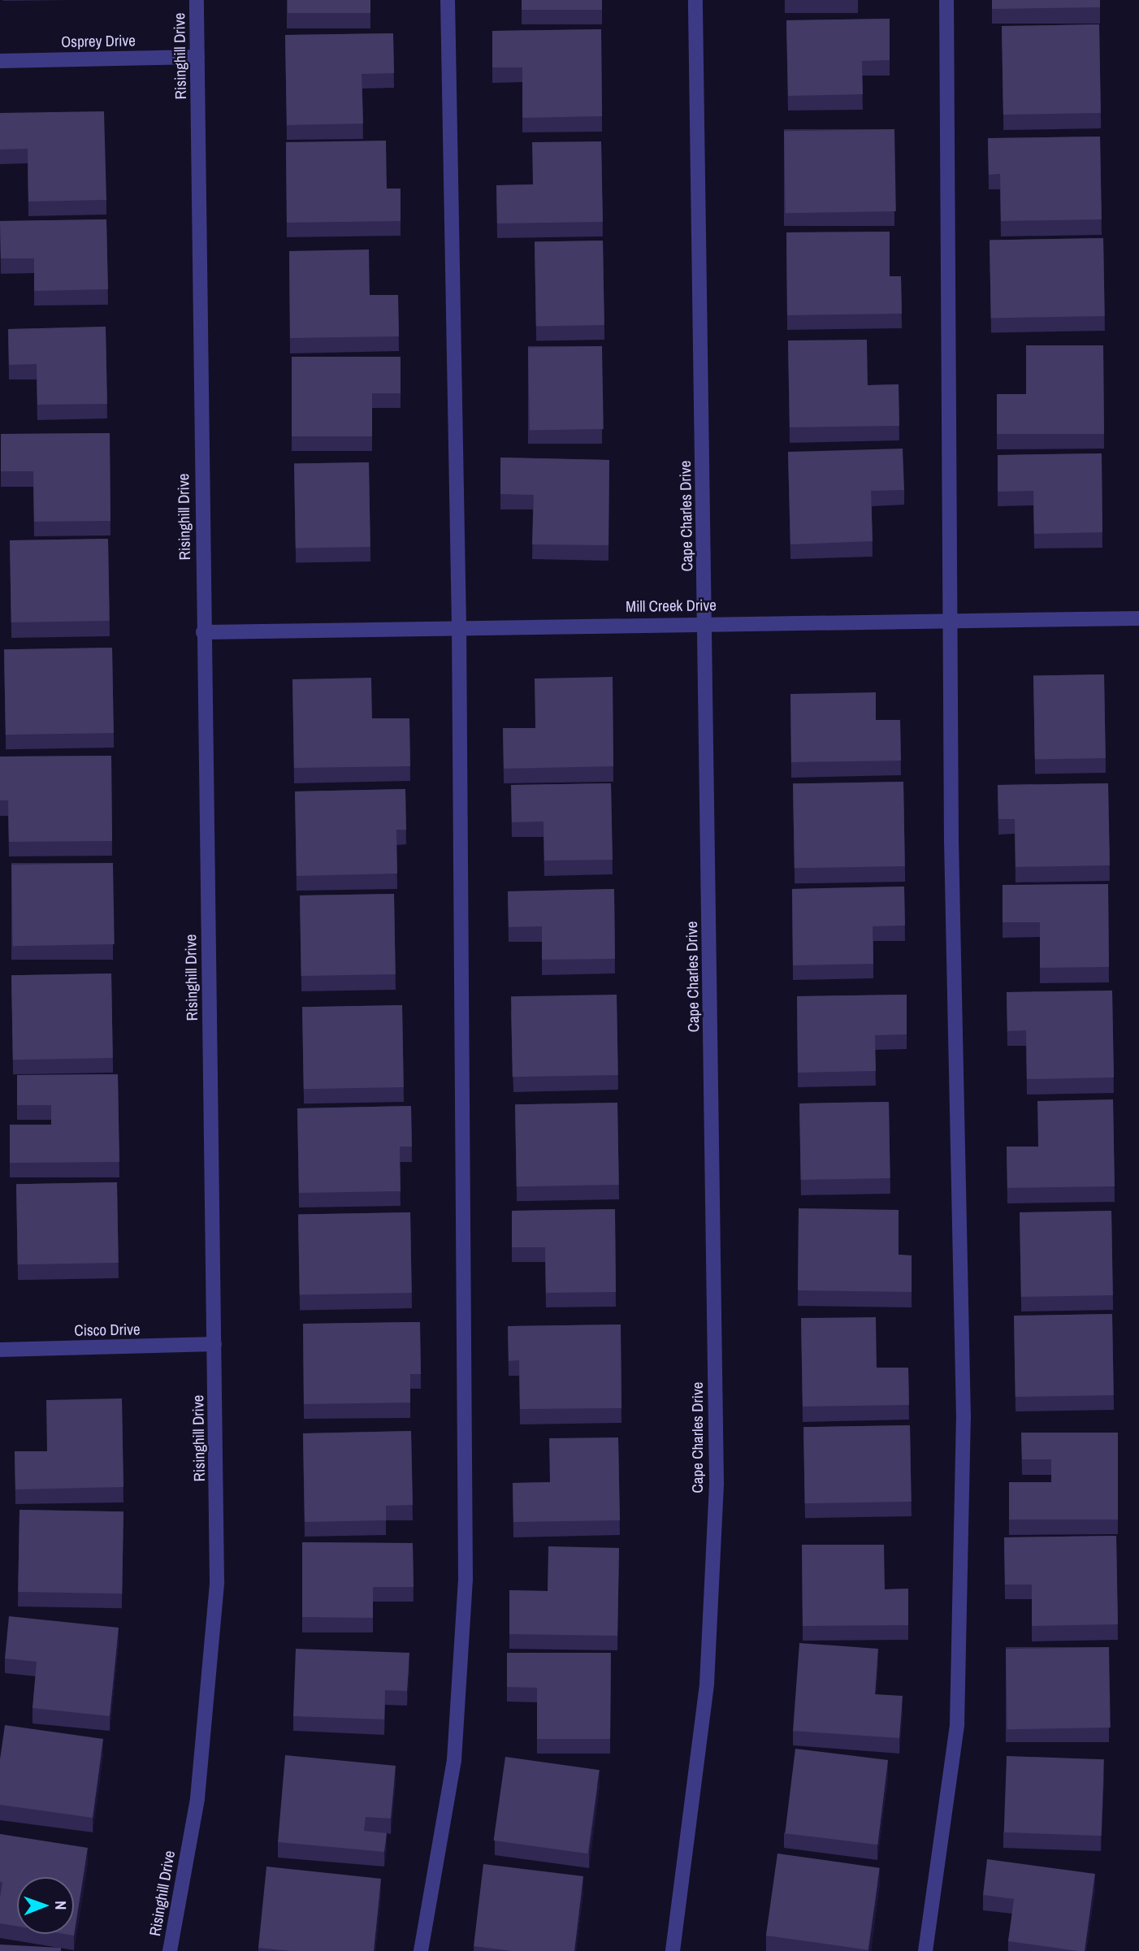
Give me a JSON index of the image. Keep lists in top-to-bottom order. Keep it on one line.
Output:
{"streets":{"street":["Osprey Drive","Risinghill Drive","Cape Charles Drive","Mill Creek Drive","Cisco Drive"]},"crossings":[["Osprey Drive","Risinghill Drive"],["Risinghill Drive","Mill Creek Drive"],["Risinghill Drive","Cisco Drive"],["Cape Charles Drive","Mill Creek Drive"]],"north":"right"}
